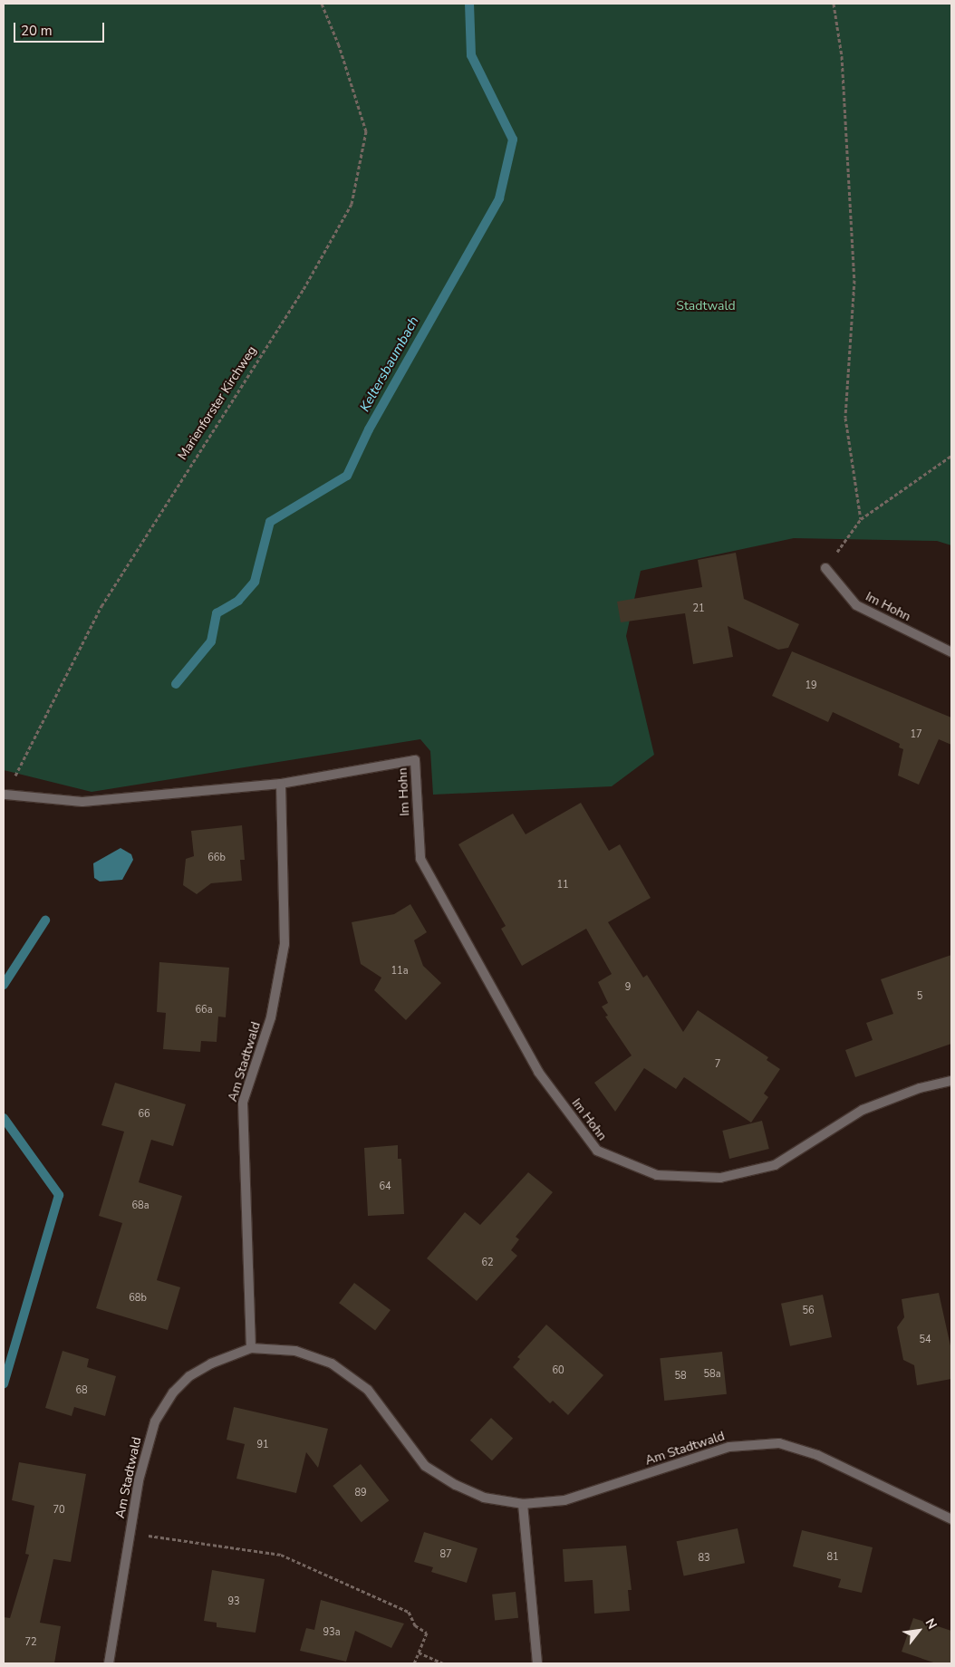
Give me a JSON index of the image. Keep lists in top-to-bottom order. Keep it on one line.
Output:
{"streets":{"street":["Im Hohn","Am Stadtwald"],"path":["Marienforster Kirchweg"]},"crossings":[["Im Hohn","Am Stadtwald"]],"water":["Keltersbaumbach"],"parks":["Stadtwald"],"house_numbers":["21","19","17","66b","11","11a","9","5","66a","7","66","64","68a","62","68b","56","54","60","58a","58","68","91","89","70","87","81","83","93","93a","72"],"scale_bar":"20 m","north":"top right"}
